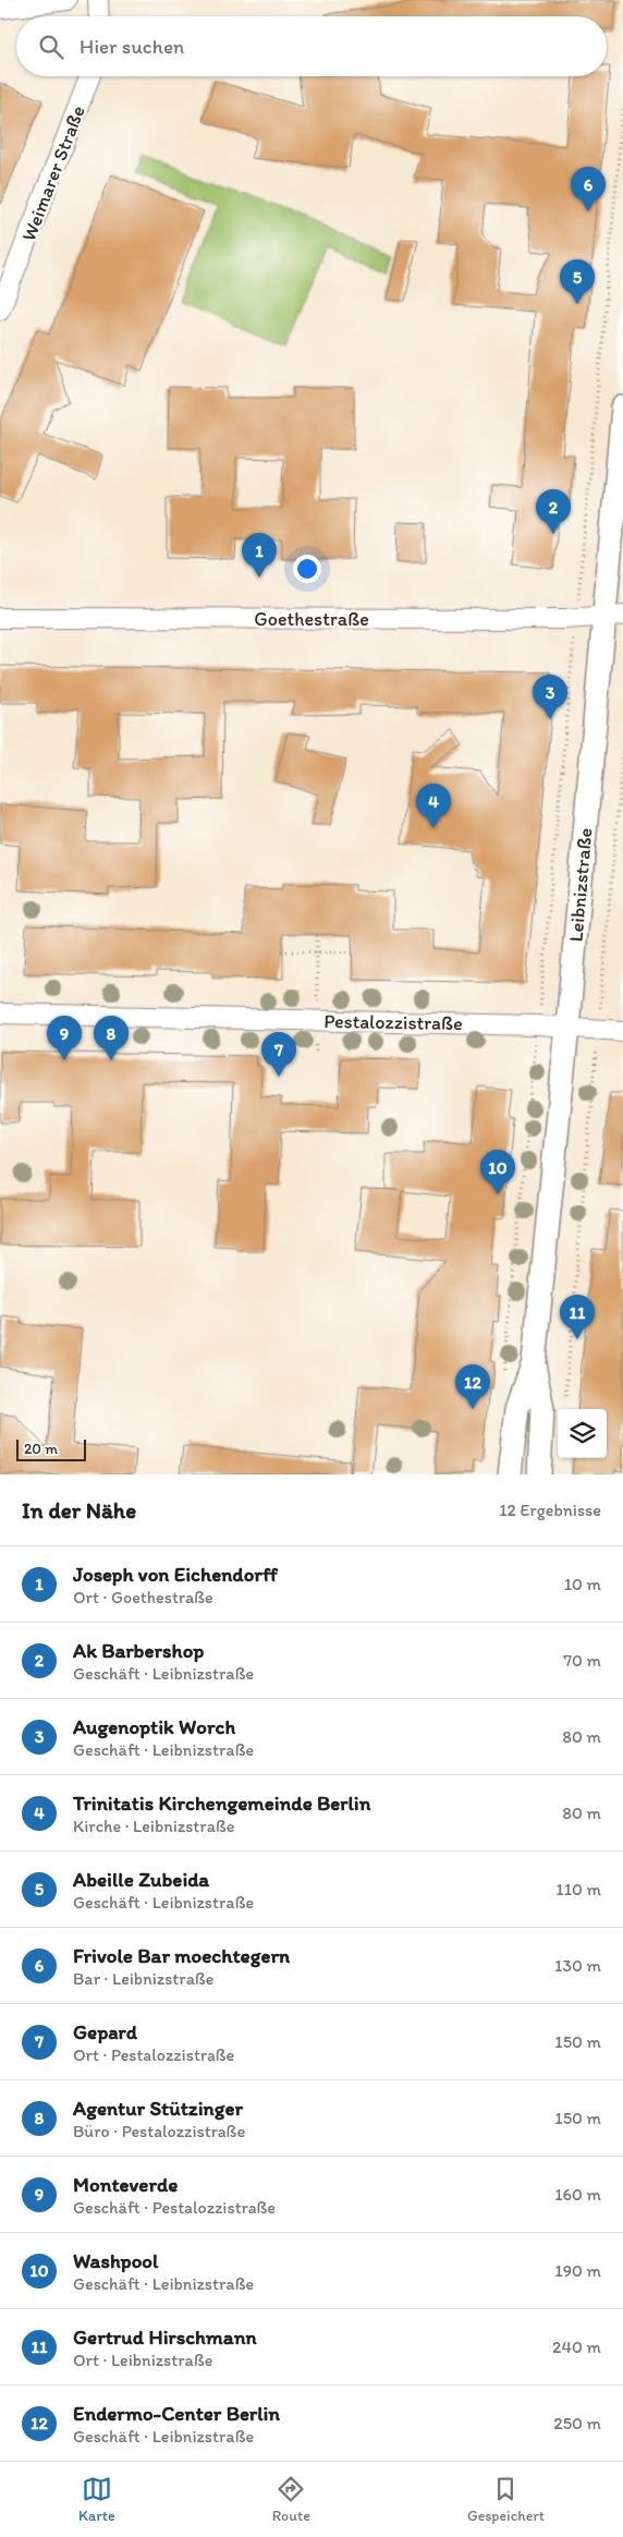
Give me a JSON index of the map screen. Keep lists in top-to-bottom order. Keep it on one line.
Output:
{"streets":{"street":["Weimarer Straße","Goethestraße","Leibnizstraße","Pestalozzistraße"]},"crossings":[["Goethestraße","Leibnizstraße"],["Leibnizstraße","Pestalozzistraße"]],"scale_bar":"20 m","page":{"search":"Hier suchen","pins":["6","5","2","1","3","4","8","9","7","10","11","12"],"scale":"20 m","heading":["In der Nähe","12 Ergebnisse"],"list":[{"mark":"1","name":"Joseph von Eichendorff","note":"Ort · Goethestraße","value":"10 m"},{"mark":"2","name":"Ak Barbershop","note":"Geschäft · Leibnizstraße","value":"70 m"},{"mark":"3","name":"Augenoptik Worch","note":"Geschäft · Leibnizstraße","value":"80 m"},{"mark":"4","name":"Trinitatis Kirchengemeinde Berlin","note":"Kirche · Leibnizstraße","value":"80 m"},{"mark":"5","name":"Abeille Zubeida","note":"Geschäft · Leibnizstraße","value":"110 m"},{"mark":"6","name":"Frivole Bar moechtegern","note":"Bar · Leibnizstraße","value":"130 m"},{"mark":"7","name":"Gepard","note":"Ort · Pestalozzistraße","value":"150 m"},{"mark":"8","name":"Agentur Stützinger","note":"Büro · Pestalozzistraße","value":"150 m"},{"mark":"9","name":"Monteverde","note":"Geschäft · Pestalozzistraße","value":"160 m"},{"mark":"10","name":"Washpool","note":"Geschäft · Leibnizstraße","value":"190 m"},{"mark":"11","name":"Gertrud Hirschmann","note":"Ort · Leibnizstraße","value":"240 m"},{"mark":"12","name":"Endermo-Center Berlin","note":"Geschäft · Leibnizstraße","value":"250 m"}],"nav":["Karte","Route","Gespeichert"]}}
